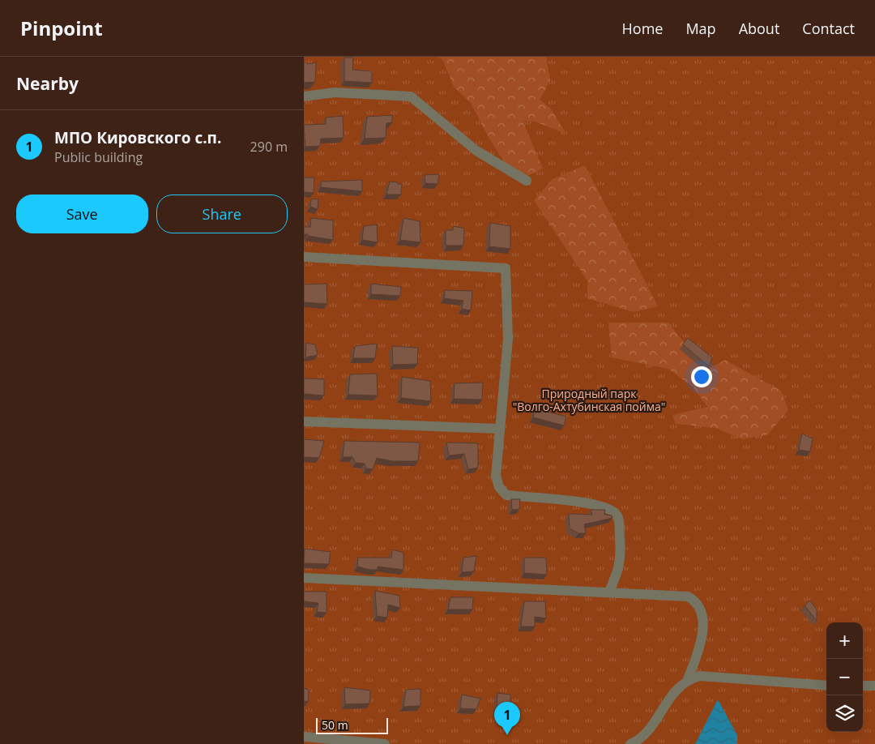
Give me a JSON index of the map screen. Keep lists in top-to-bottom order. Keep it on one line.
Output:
{"parks":["Природный парк \"Волго-Ахтубинская пойма\""],"scale_bar":"50 m","page":{"header":"Pinpoint","nav":["Home","Map","About","Contact"],"heading":"Nearby","list":[{"mark":"1","name":"МПО Кировского с.п.","note":"Public building","value":"290 m"}],"buttons":["Save","Share"],"map_buttons":["+","−"],"pins":"1","scale":"50 m"}}
